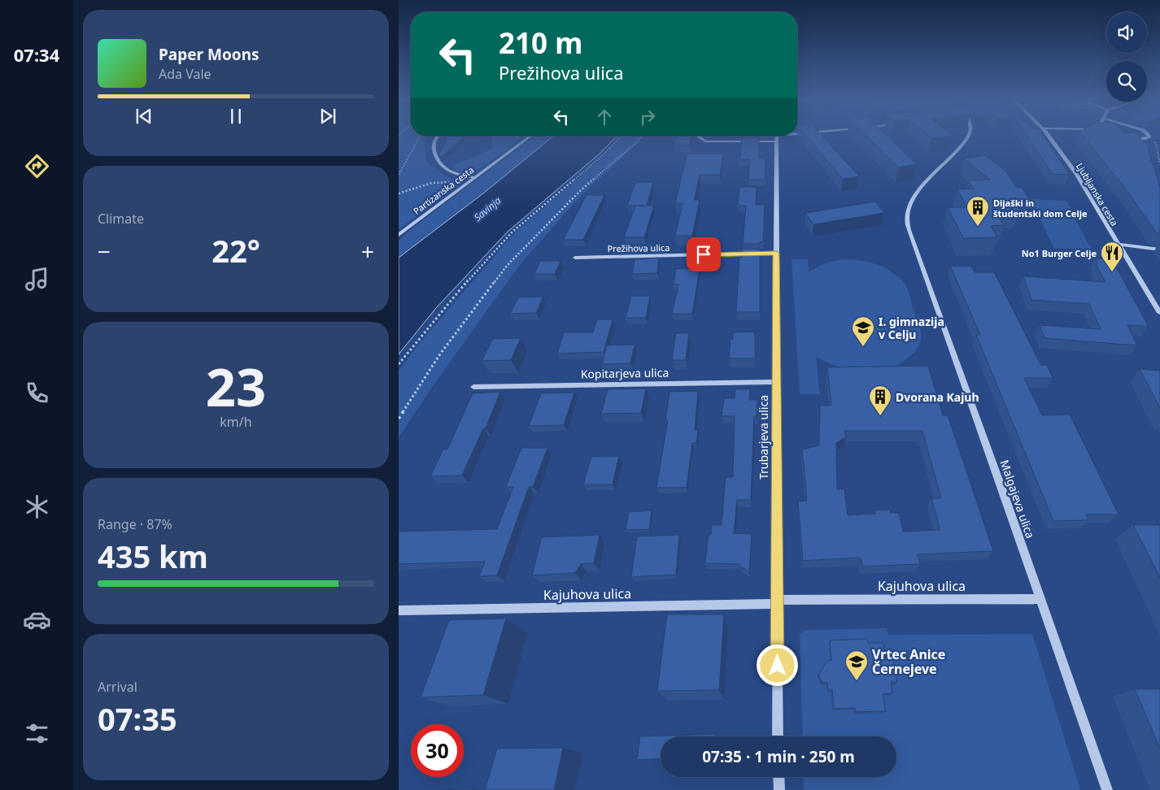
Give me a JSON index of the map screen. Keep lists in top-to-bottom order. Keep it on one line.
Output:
{"streets":{"street":["Partizanska cesta","Ljubljanska cesta","Prežihova ulica","Trubarjeva ulica","Malgajeva ulica","Kajuhova ulica"],"lane":["Kopitarjeva ulica"]},"crossings":[["Prežihova ulica","Trubarjeva ulica"],["Kopitarjeva ulica","Trubarjeva ulica"],["Trubarjeva ulica","Kajuhova ulica"],["Malgajeva ulica","Kajuhova ulica"]],"water":["Savinja"],"places":{"building":["Dijaški in študentski dom Celje","Dvorana Kajuh"],"restaurant":["No1 Burger Celje"],"school or university":["I. gimnazija v Celju","Vrtec Anice Černejeve"]},"page":{"tabs":"07:34","turn":["210 m","Prežihova ulica"],"song":["Paper Moons","Ada Vale"],"tile":["Climate",["23","km/h"],["Range · 87%","435 km"],["Arrival","07:35"]],"heat":["−","22°","+"],"limit":"30","trip":"07:35 · 1 min · 250 m"}}
